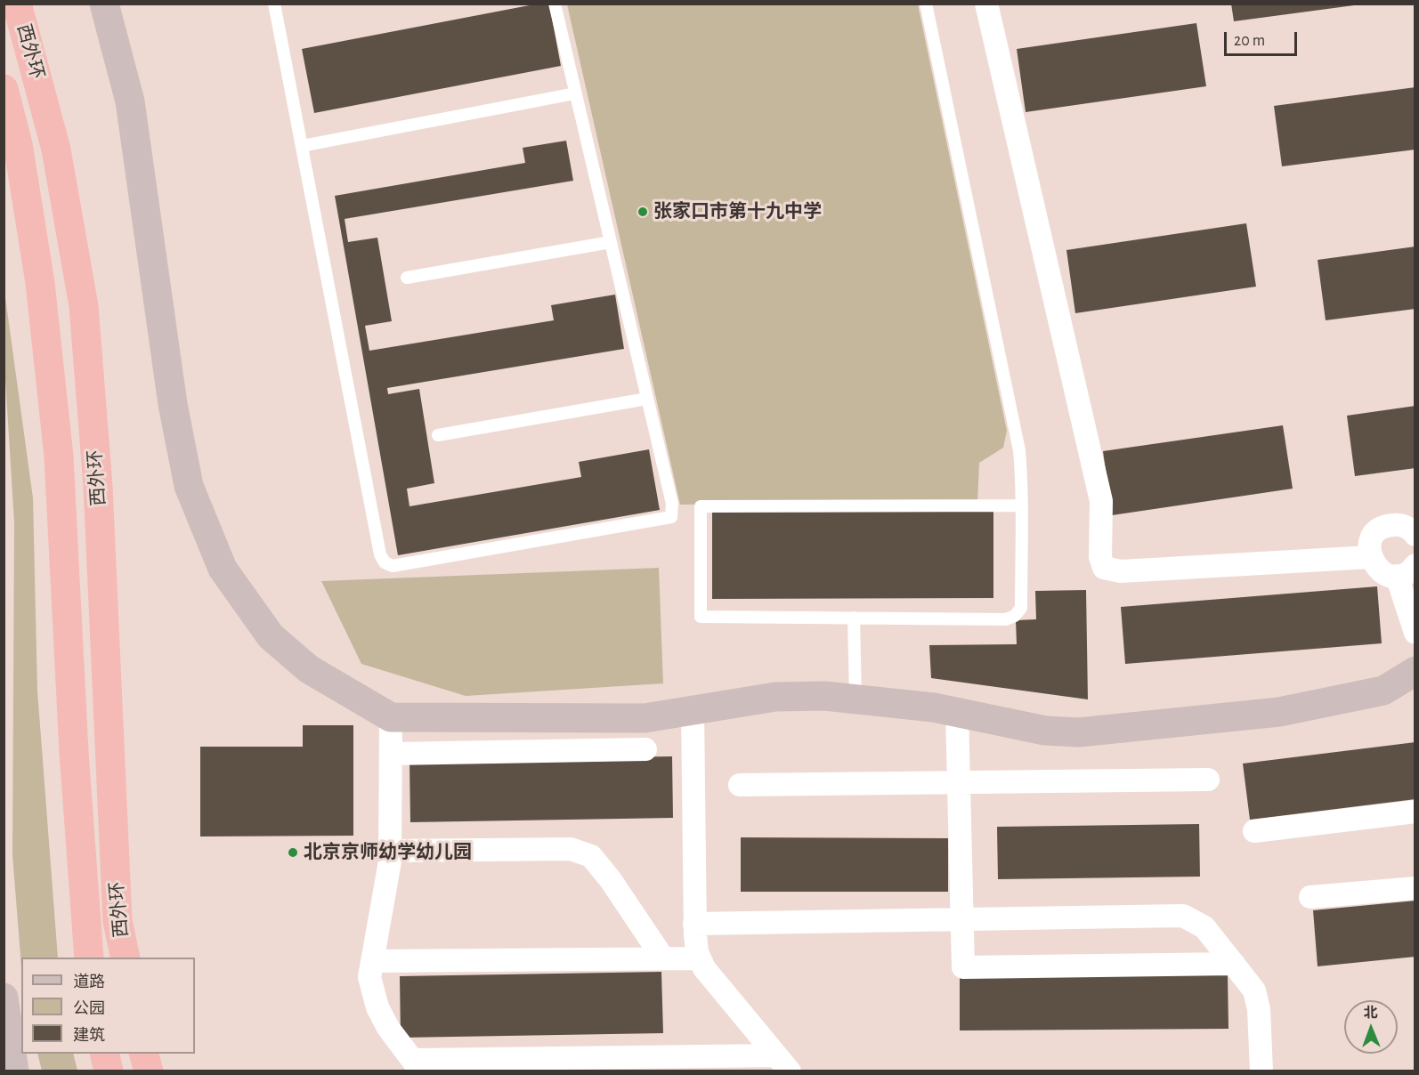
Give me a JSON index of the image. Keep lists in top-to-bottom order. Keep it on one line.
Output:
{"streets":{"highway":["西外环"]},"places":["张家口市第十九中学","北京京师幼学幼儿园"],"legend":["道路","公园","建筑"],"scale_bar":"20 m","north":"top"}
